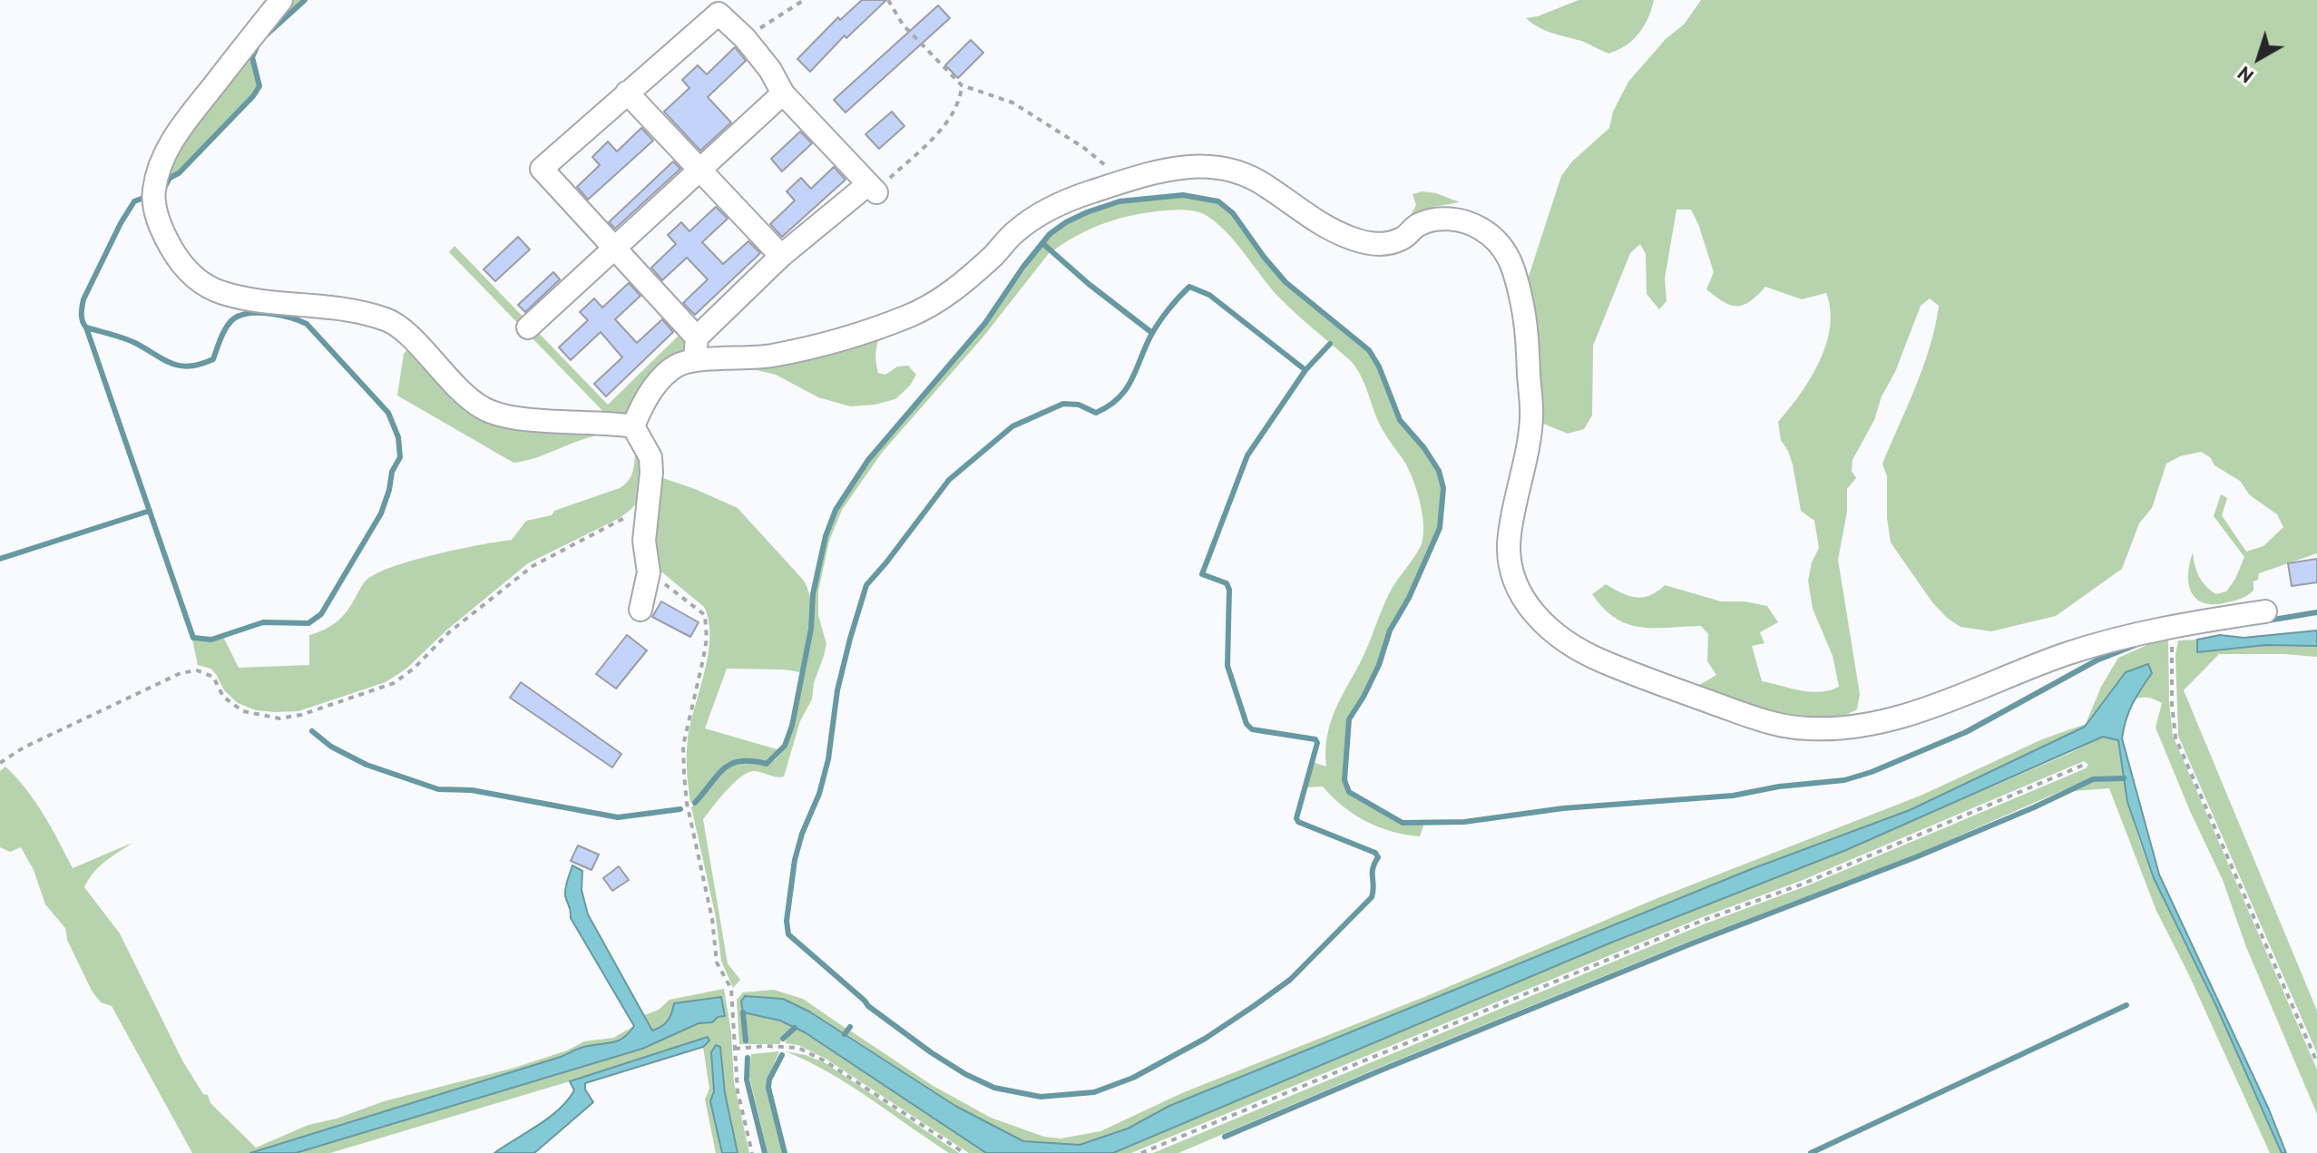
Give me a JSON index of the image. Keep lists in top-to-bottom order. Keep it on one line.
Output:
{"north":"bottom left"}
